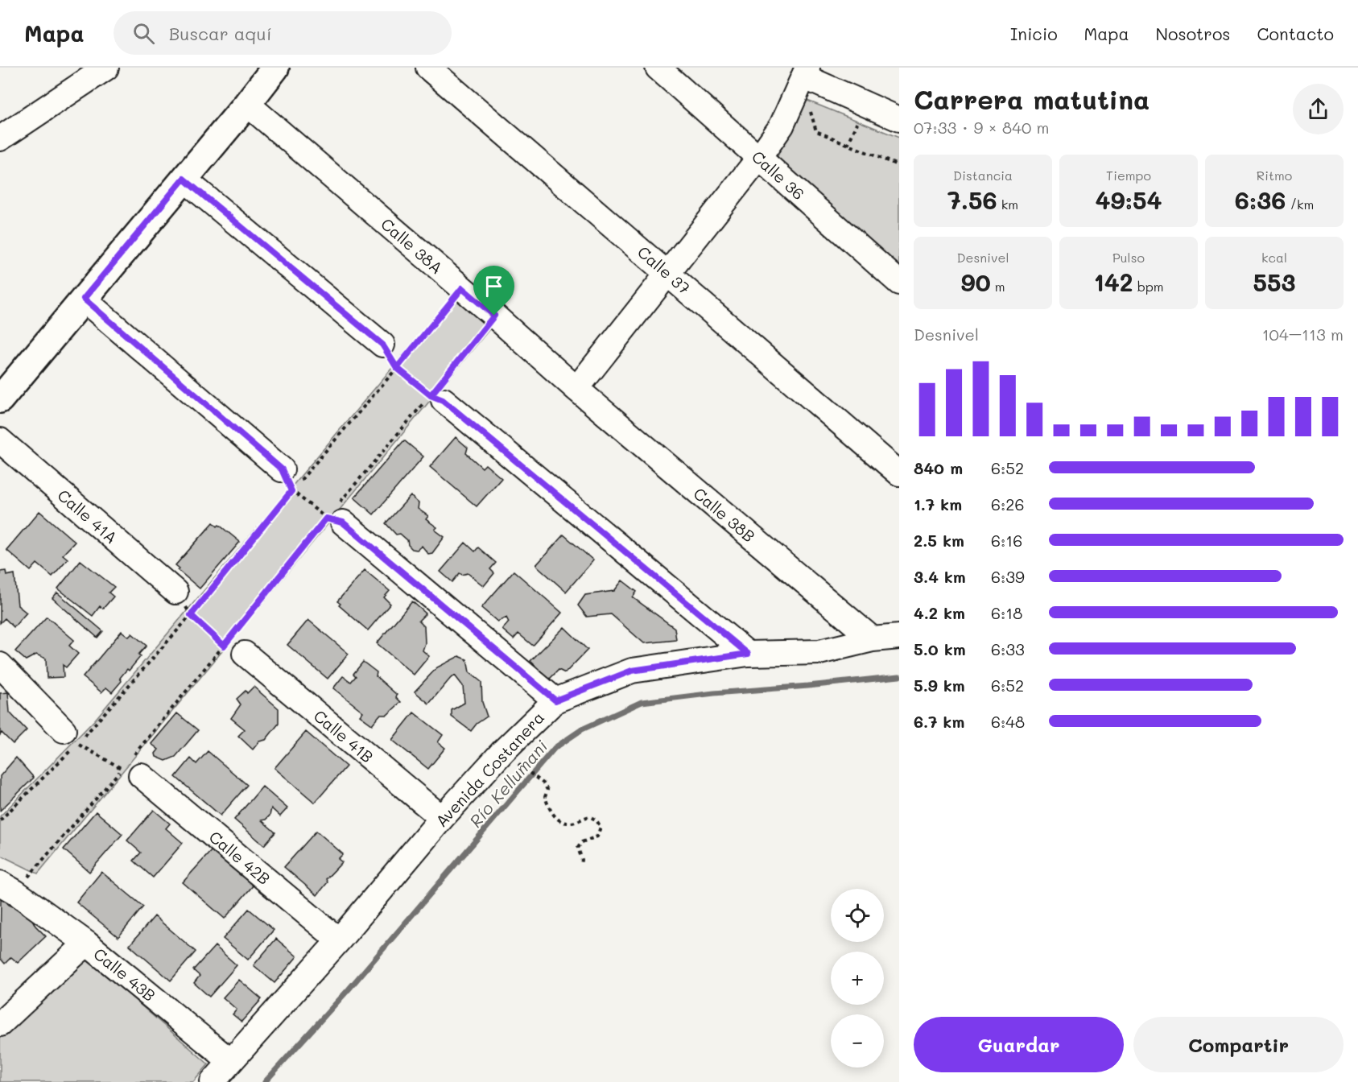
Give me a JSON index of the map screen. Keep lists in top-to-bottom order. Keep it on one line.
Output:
{"streets":{"street":["Calle 36","Calle 38A","Calle 37","Calle 38B","Calle 41A","Calle 41B","Avenida Costanera","Calle 42B","Calle 43B"]},"crossings":[["Calle 38A","Calle 38B"],["Calle 38B","Avenida Costanera"],["Calle 41B","Avenida Costanera"],["Avenida Costanera","Calle 42B"],["Avenida Costanera","Calle 43B"]],"water":["Río Kellumani"],"page":{"header":"Mapa","search":"Buscar aquí","nav":["Inicio","Mapa","Nosotros","Contacto"],"heading":["Carrera matutina","07:33 · 9 × 840 m"],"stats":[["Distancia","7.56 km"],["Tiempo","49:54"],["Ritmo","6:36 /km"],["Desnivel","90 m"],["Pulso","142 bpm"],["kcal","553"]],"chart":["Desnivel","104–113 m"],"list":[{"name":"840 m","note":"6:52"},{"name":"1.7 km","note":"6:26"},{"name":"2.5 km","note":"6:16"},{"name":"3.4 km","note":"6:39"},{"name":"4.2 km","note":"6:18"},{"name":"5.0 km","note":"6:33"},{"name":"5.9 km","note":"6:52"},{"name":"6.7 km","note":"6:48"}],"map_buttons":["+","−"],"buttons":["Guardar","Compartir"]}}
